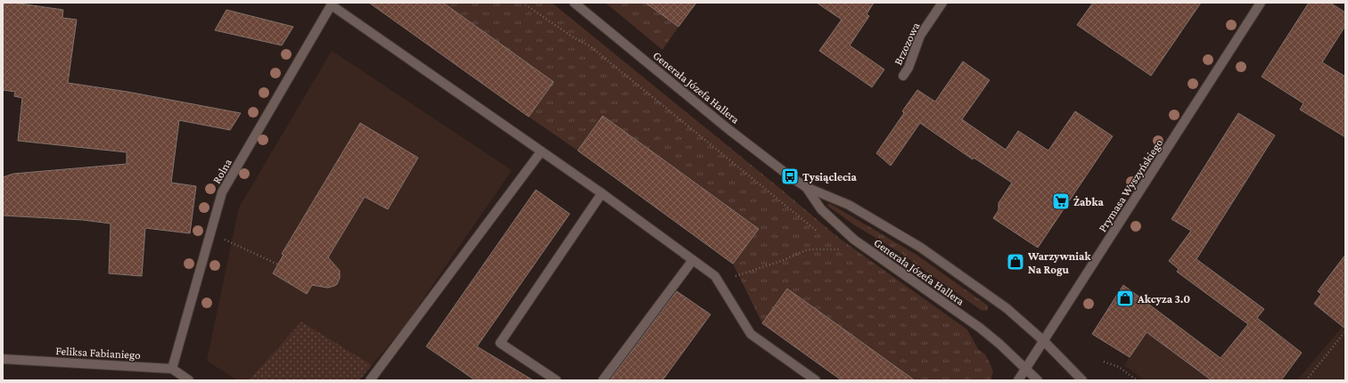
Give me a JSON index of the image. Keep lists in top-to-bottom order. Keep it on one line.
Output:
{"streets":{"street":["Brzozowa","Generała Józefa Hallera","Rolna","Prymasa Wyszyńskiego","Feliksa Fabianiego"]},"crossings":[["Generała Józefa Hallera","Prymasa Wyszyńskiego"],["Rolna","Feliksa Fabianiego"]],"places":{"bus stop":["Tysiąclecia"],"supermarket":["Żabka"],"shop":["Warzywniak Na Rogu","Akcyza 3.0"]}}
